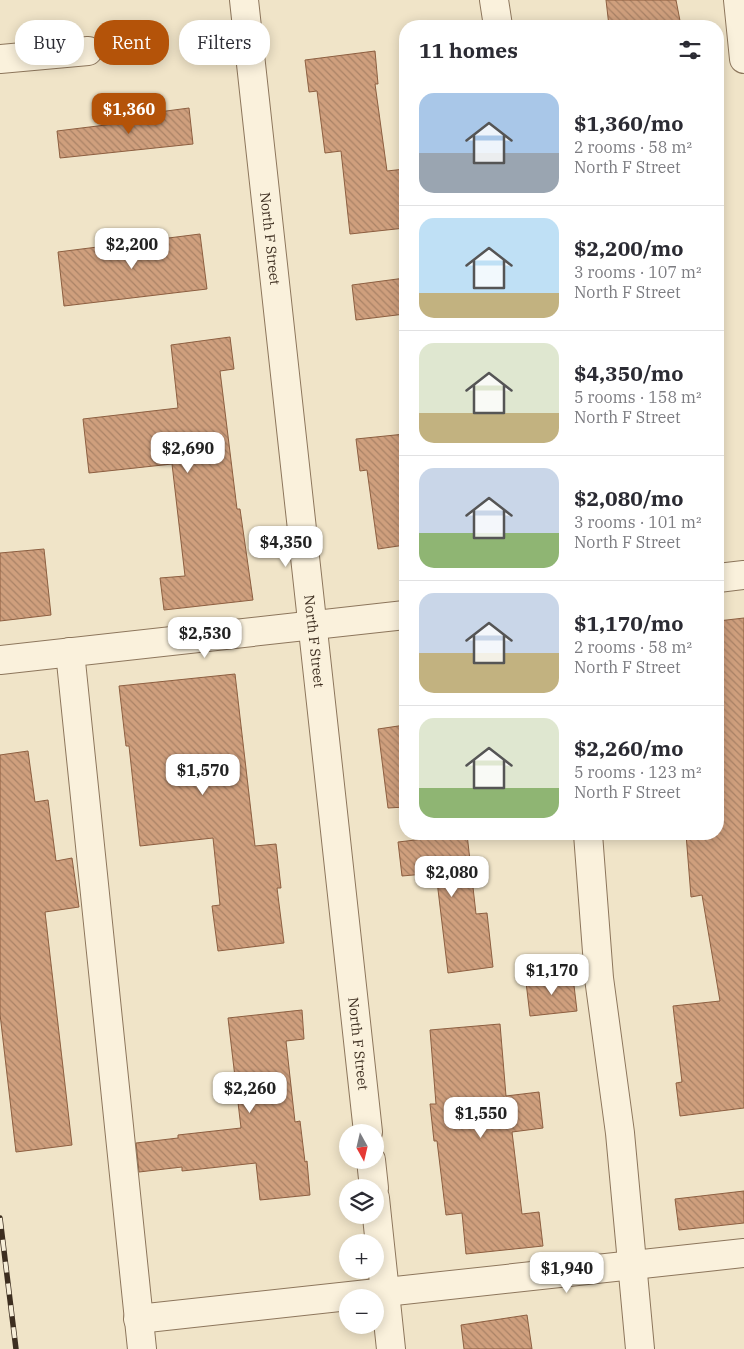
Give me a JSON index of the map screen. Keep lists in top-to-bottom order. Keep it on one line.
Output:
{"streets":{"street":["North F Street"]},"north":"bottom","page":{"chip":["Buy","Rent","Filters"],"heading":"11 homes","list":[{"name":"$1,360/mo","note":"2 rooms · 58 m² · North F Street"},{"name":"$2,200/mo","note":"3 rooms · 107 m² · North F Street"},{"name":"$4,350/mo","note":"5 rooms · 158 m² · North F Street"},{"name":"$2,080/mo","note":"3 rooms · 101 m² · North F Street"},{"name":"$1,170/mo","note":"2 rooms · 58 m² · North F Street"},{"name":"$2,260/mo","note":"5 rooms · 123 m² · North F Street"}],"price":["$1,360","$2,200","$2,690","$4,350","$2,530","$1,570","$2,080","$1,170","$2,260","$1,550","$1,940"],"map_buttons":["+","−"]}}
